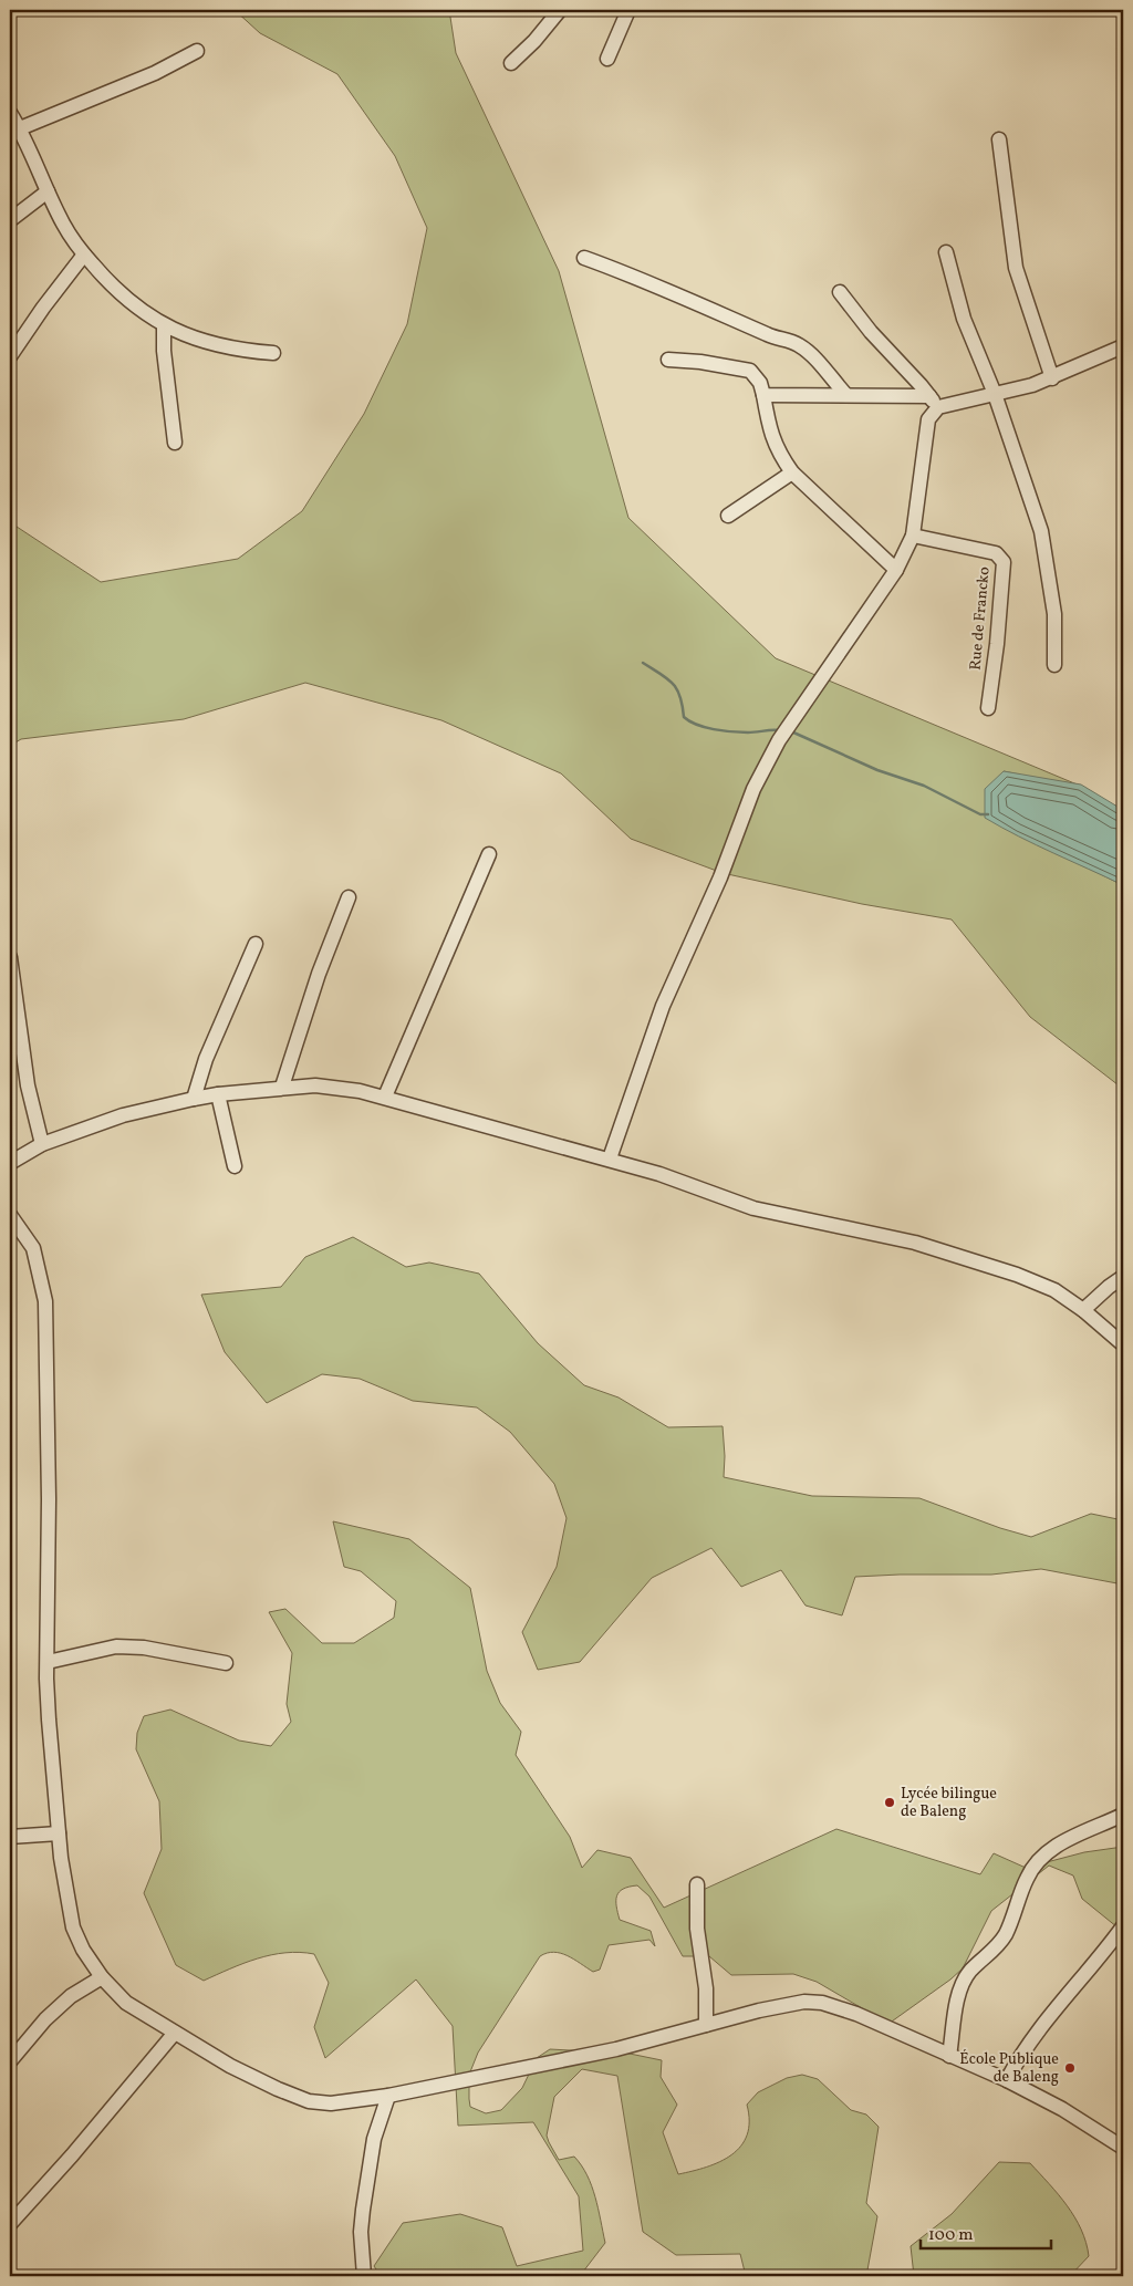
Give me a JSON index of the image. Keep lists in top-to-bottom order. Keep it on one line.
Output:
{"streets":{"street":["Rue de Francko"]},"places":["Lycée bilingue de Baleng","École Publique de Baleng"],"scale_bar":"100 m"}
